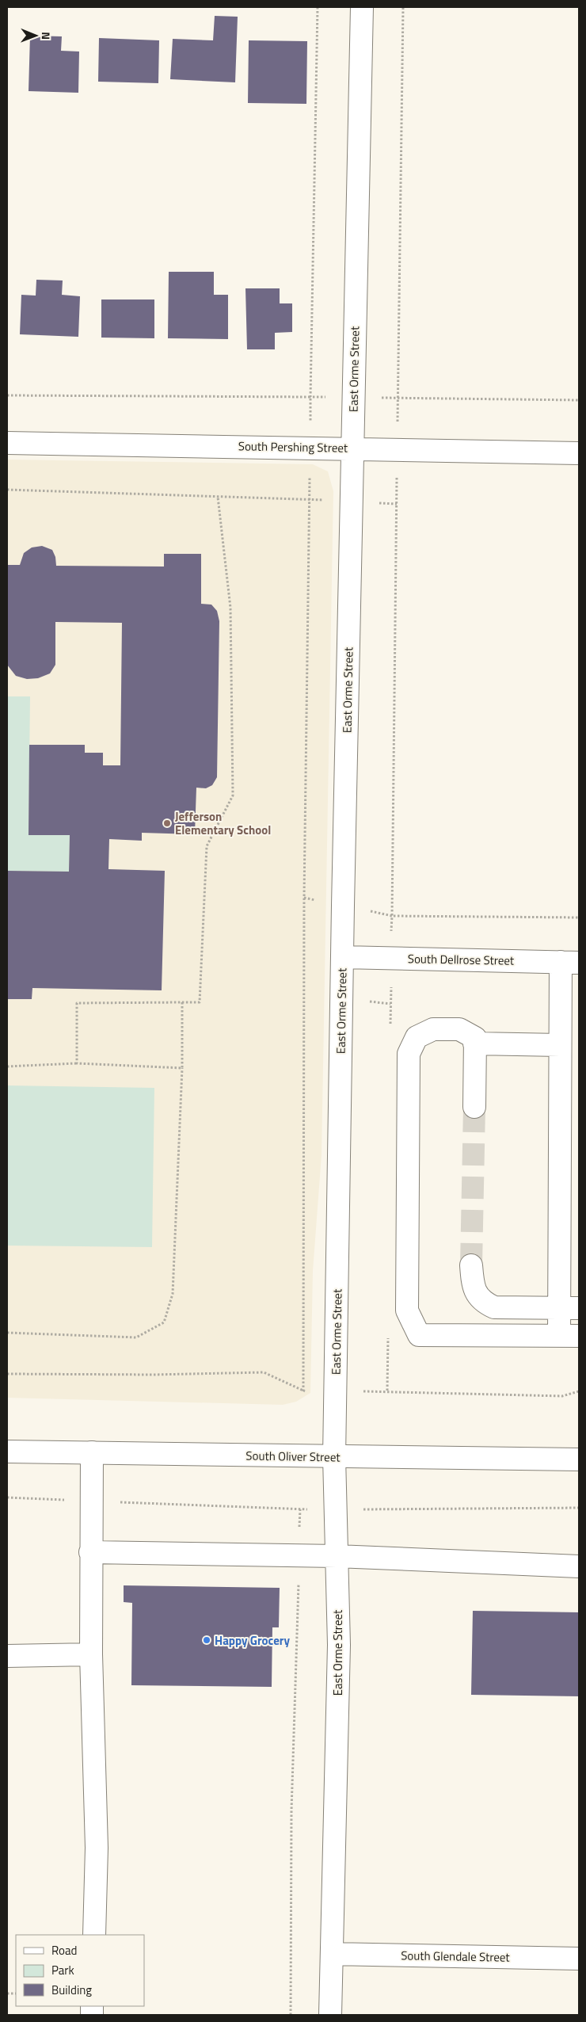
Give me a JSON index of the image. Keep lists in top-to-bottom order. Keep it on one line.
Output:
{"streets":{"street":["East Orme Street","South Pershing Street","South Dellrose Street","South Oliver Street","South Glendale Street"]},"crossings":[["East Orme Street","South Pershing Street"],["East Orme Street","South Dellrose Street"],["East Orme Street","South Oliver Street"],["East Orme Street","South Glendale Street"]],"places":["Jefferson Elementary School","Happy Grocery"],"legend":["Road","Park","Building"],"north":"right"}
